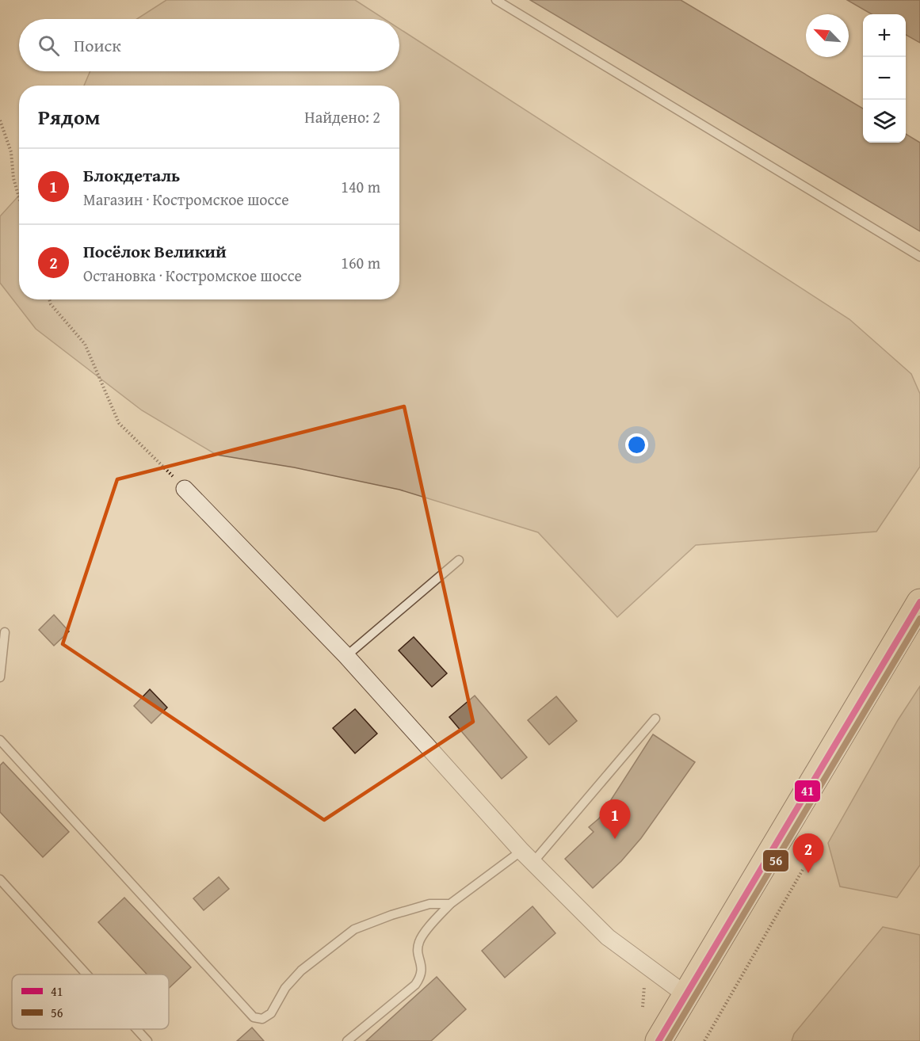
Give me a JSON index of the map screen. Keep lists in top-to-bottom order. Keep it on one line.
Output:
{"lines":["transit line 41","transit line 56"],"legend":["41","56"],"north":"top left","page":{"map_buttons":["+","−"],"search":"Поиск","heading":["Рядом","Найдено: 2"],"list":[{"mark":"1","name":"Блокдеталь","note":"Магазин · Костромское шоссе","value":"140 m"},{"mark":"2","name":"Посёлок Великий","note":"Остановка · Костромское шоссе","value":"160 m"}],"pins":["1","2"]}}
